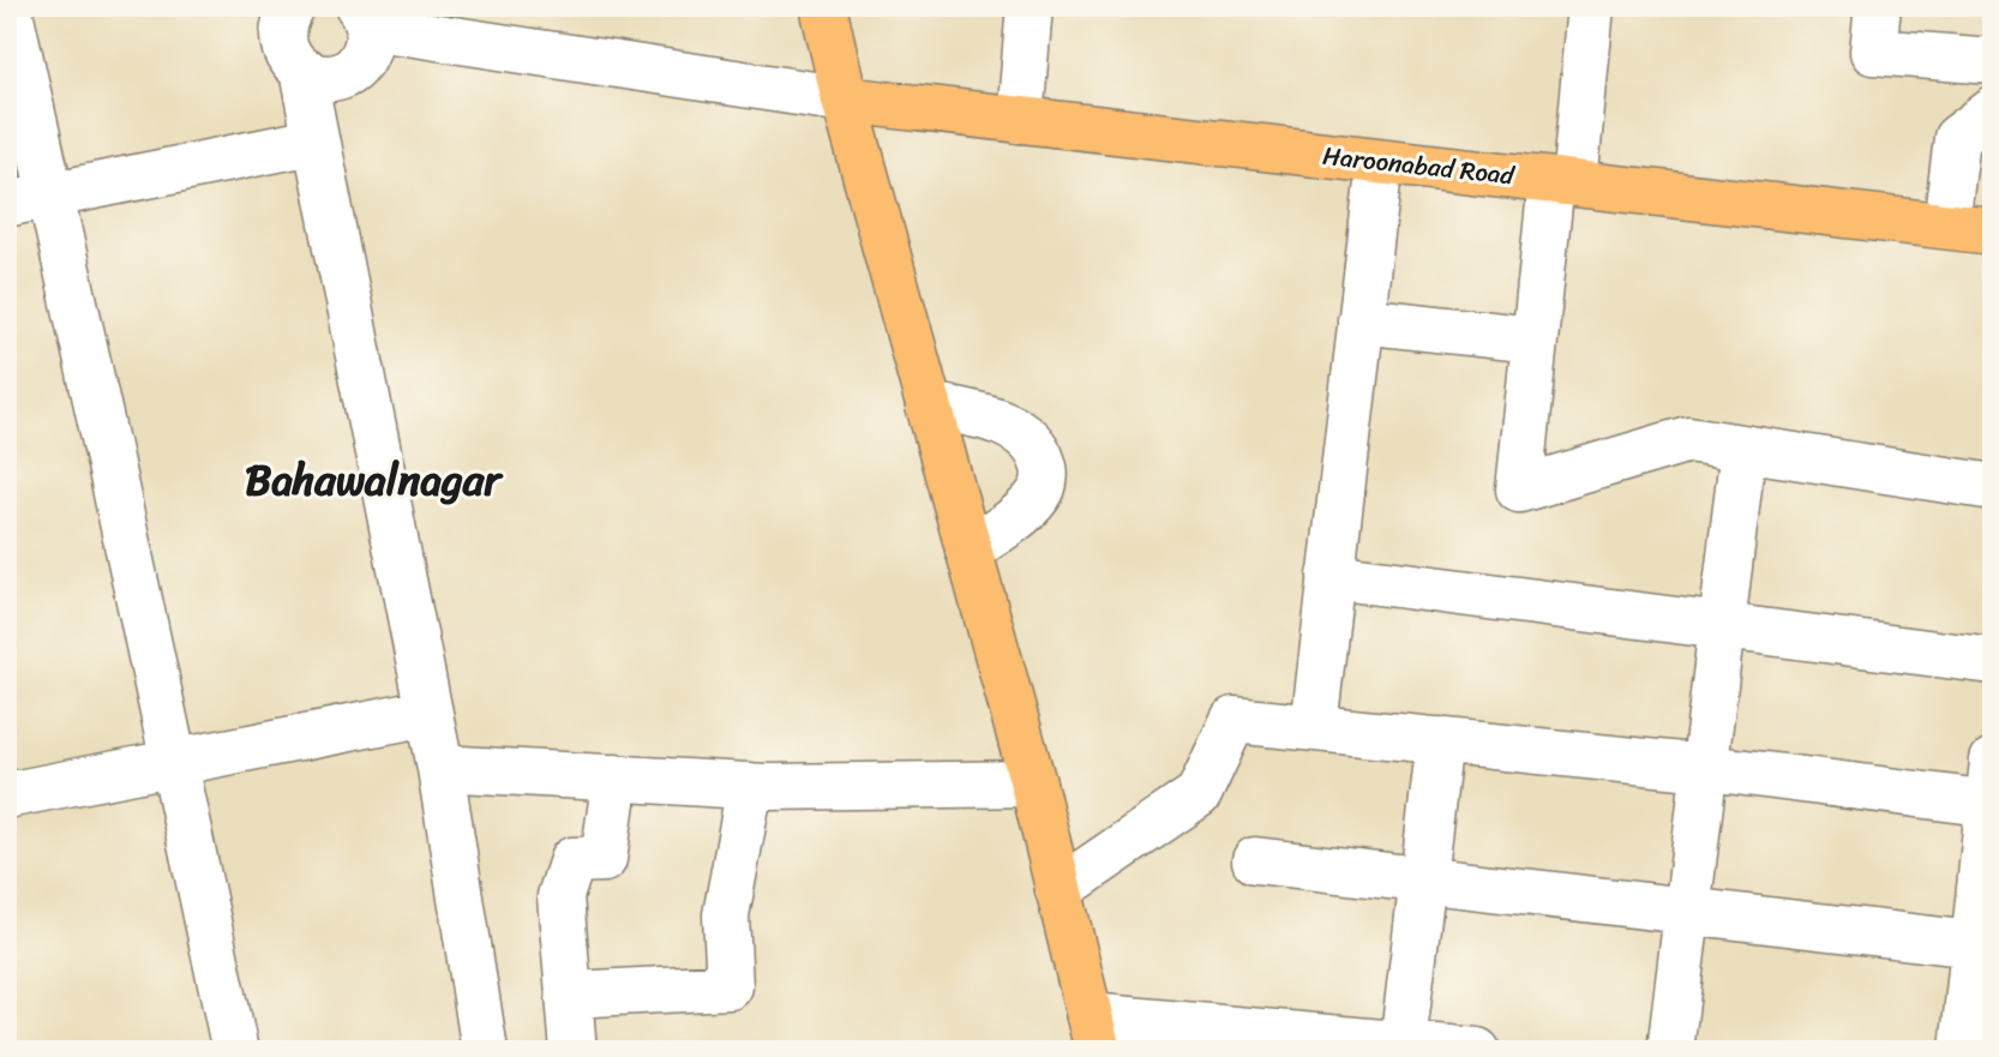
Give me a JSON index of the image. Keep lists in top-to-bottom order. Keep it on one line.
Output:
{"streets":{"main road":["Haroonabad Road"]},"districts":["Bahawalnagar"]}
